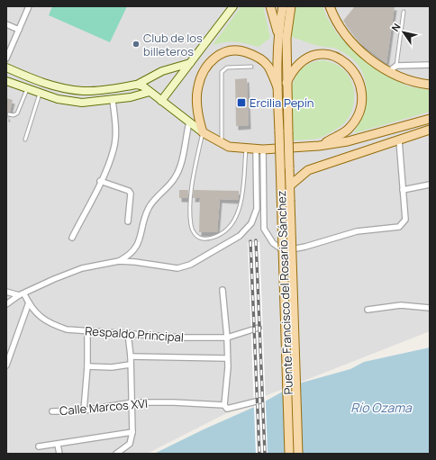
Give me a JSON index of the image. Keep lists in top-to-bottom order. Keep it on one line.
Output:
{"streets":{"main road":["Puente Francisco del Rosario Sánchez"],"street":["Respaldo Principal","Calle Marcos XVI"]},"water":["Río Ozama"],"places":{"other":["Club de los billeteros"],"transit":["Ercilia Pepín"]},"north":"top left"}
